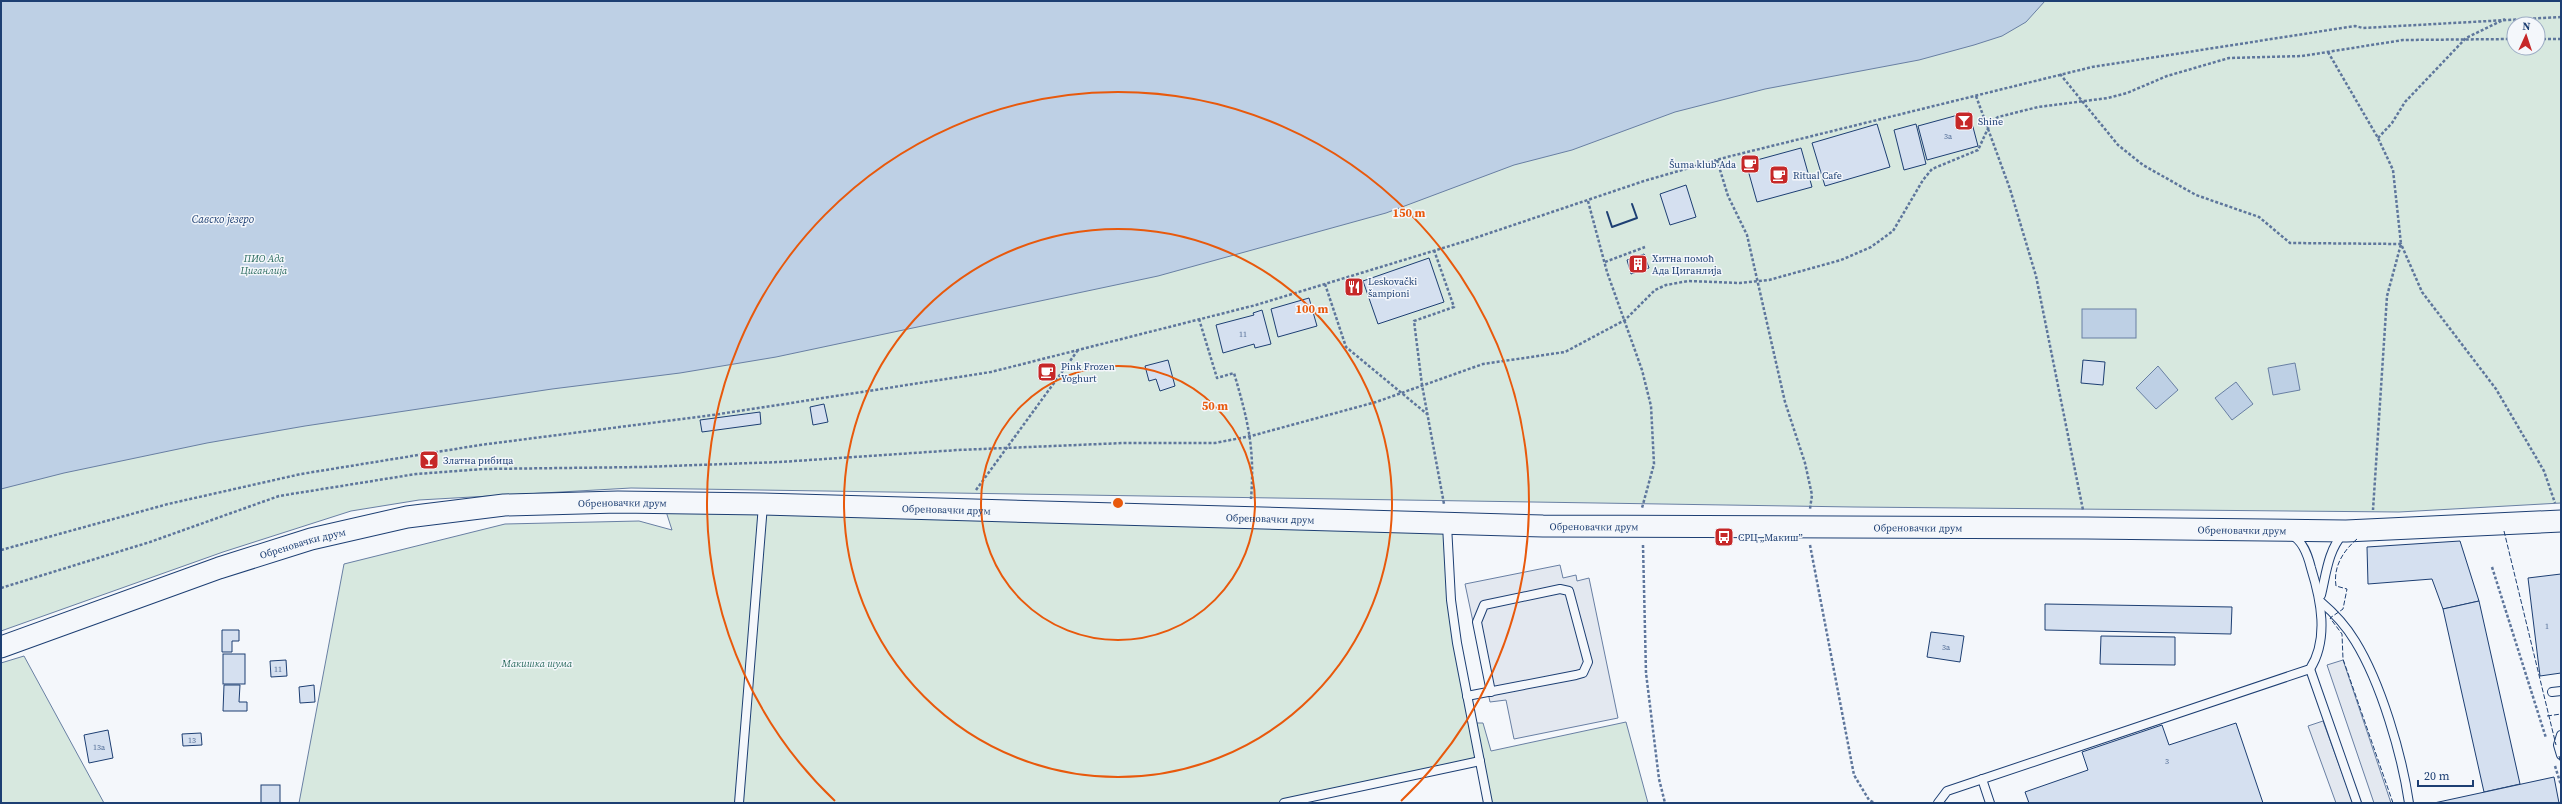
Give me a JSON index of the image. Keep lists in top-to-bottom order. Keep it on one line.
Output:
{"streets":{"street":["Обреновачки друм"]},"water":["Савско језеро"],"parks":["ПИО Ада Циганлија","Макишка шума"],"places":{"bar":["Shine","Златна рибица"],"cafe":["Šuma klub Ada","Ritual Cafe","Pink Frozen Yoghurt"],"building":["Хитна помоћ Ада Циганлија"],"restaurant":["Leskovački šampioni"],"bus stop":["СРЦ „Макиш”"]},"house_numbers":["3a","11","1","3a","11","13","13a","3"],"scale_bar":"20 m","north":"top","rings":["150 m","100 m","50 m"]}
